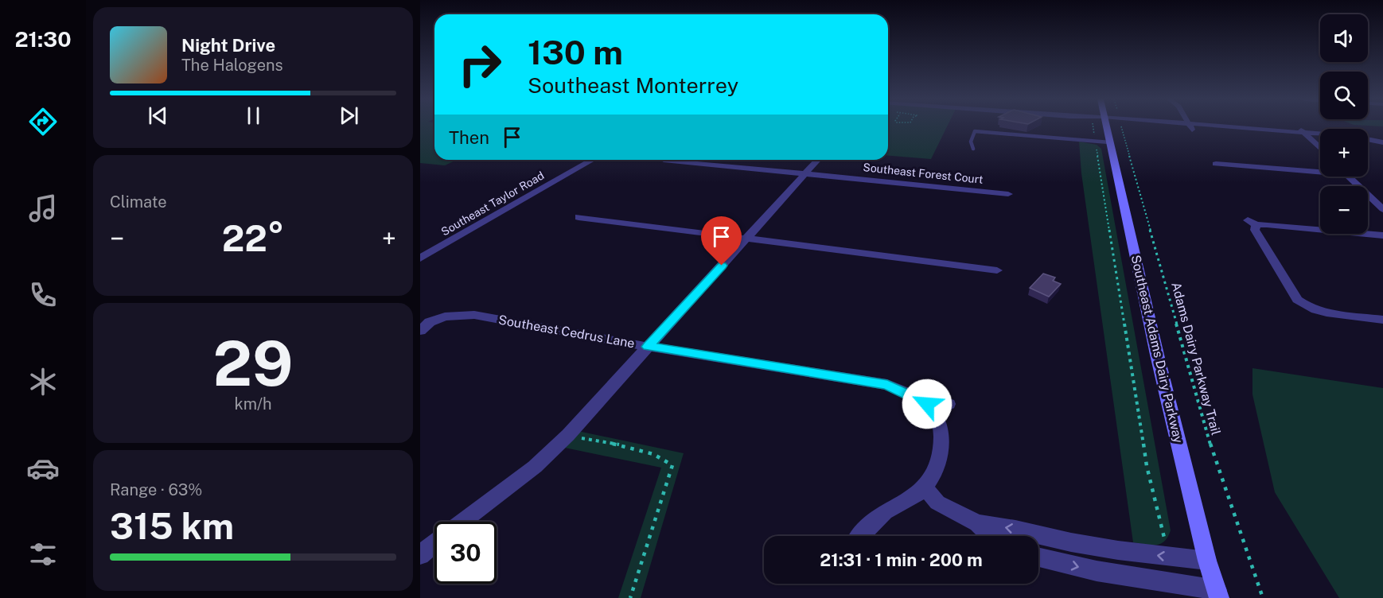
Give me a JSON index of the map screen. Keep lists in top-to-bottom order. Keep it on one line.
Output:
{"streets":{"main road":["Southeast Adams Dairy Parkway"],"street":["Southeast Forest Court","Southeast Taylor Road","Southeast Cedrus Lane"],"path":["Adams Dairy Parkway Trail"]},"page":{"tabs":"21:30","map_buttons":["+","−"],"turn":["130 m","Southeast Monterrey"],"song":["Night Drive","The Halogens"],"then":"Then","tile":["Climate",["29","km/h"],["Range · 63%","315 km"]],"heat":["−","22°","+"],"limit":"30","trip":"21:31 · 1 min · 200 m"}}
